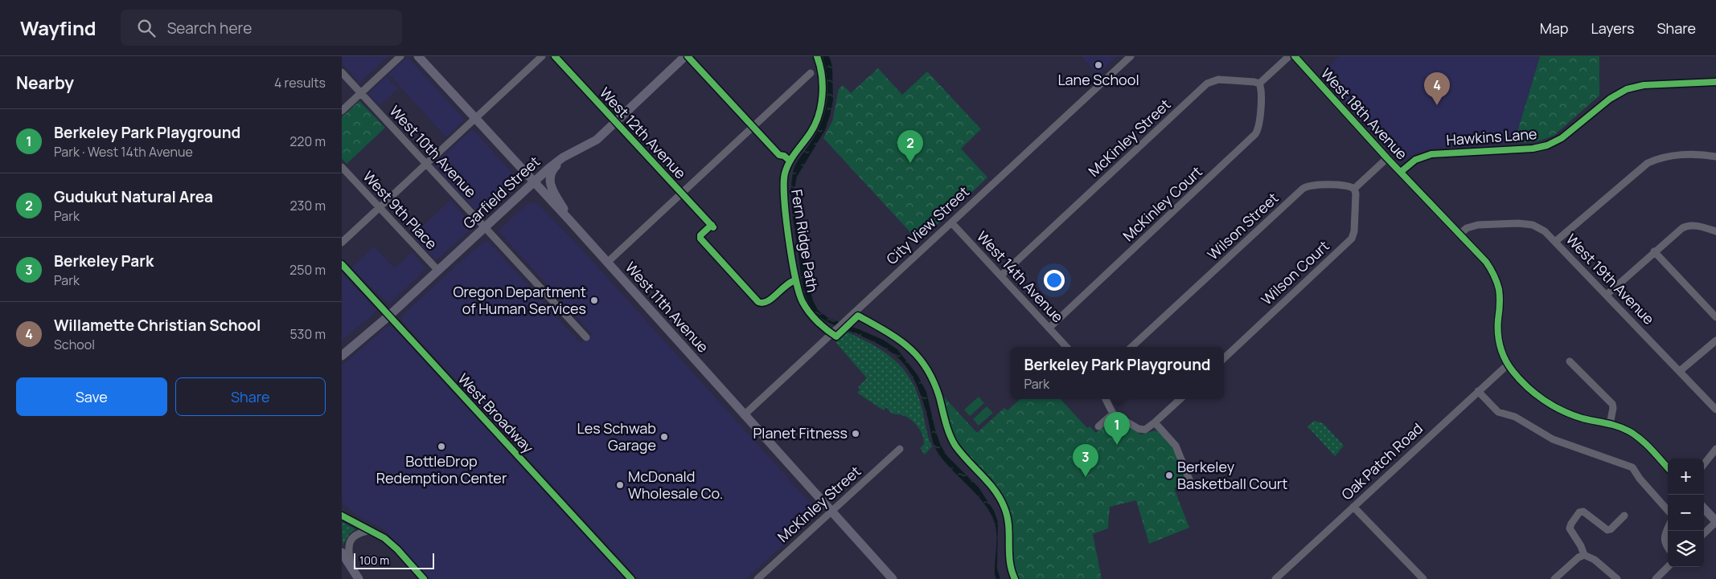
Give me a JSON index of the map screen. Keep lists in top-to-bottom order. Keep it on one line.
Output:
{"streets":{"main road":["West 18th Avenue","Garfield Street","West 11th Avenue"],"street":["West 12th Avenue","Hawkins Lane","McKinley Street","West 10th Avenue","McKinley Court","West 9th Place","City View Street","Wilson Street","Wilson Court","West 14th Avenue","West 19th Avenue","West Broadway","Oak Patch Road"],"cycle path":["Fern Ridge Path"]},"crossings":[["West 18th Avenue","Hawkins Lane"],["West 18th Avenue","West 19th Avenue"],["West 18th Avenue","Oak Patch Road"],["West 12th Avenue","Garfield Street"],["McKinley Street","McKinley Court"],["McKinley Street","West 14th Avenue"],["McKinley Street","West 11th Avenue"],["West 10th Avenue","Garfield Street"],["Garfield Street","West 9th Place"],["Garfield Street","West 11th Avenue"],["Garfield Street","West Broadway"],["McKinley Court","West 14th Avenue"],["City View Street","West 14th Avenue"],["City View Street","West 11th Avenue"],["Wilson Street","Wilson Court"]],"places":["Lane School","Oregon Department of Human Services","Planet Fitness","Les Schwab Garage","BottleDrop Redemption Center","Berkeley Basketball Court","McDonald Wholesale Co."],"scale_bar":"100 m","page":{"header":"Wayfind","search":"Search here","nav":["Map","Layers","Share"],"heading":["Nearby","4 results"],"pins":["4","2","1","3"],"list":[{"mark":"1","name":"Berkeley Park Playground","note":"Park · West 14th Avenue","value":"220 m"},{"mark":"2","name":"Gudukut Natural Area","note":"Park","value":"230 m"},{"mark":"3","name":"Berkeley Park","note":"Park","value":"250 m"},{"mark":"4","name":"Willamette Christian School","note":"School","value":"530 m"}],"popup":["Berkeley Park Playground","Park"],"buttons":["Save","Share"],"map_buttons":["+","−"],"scale":"100 m"}}
